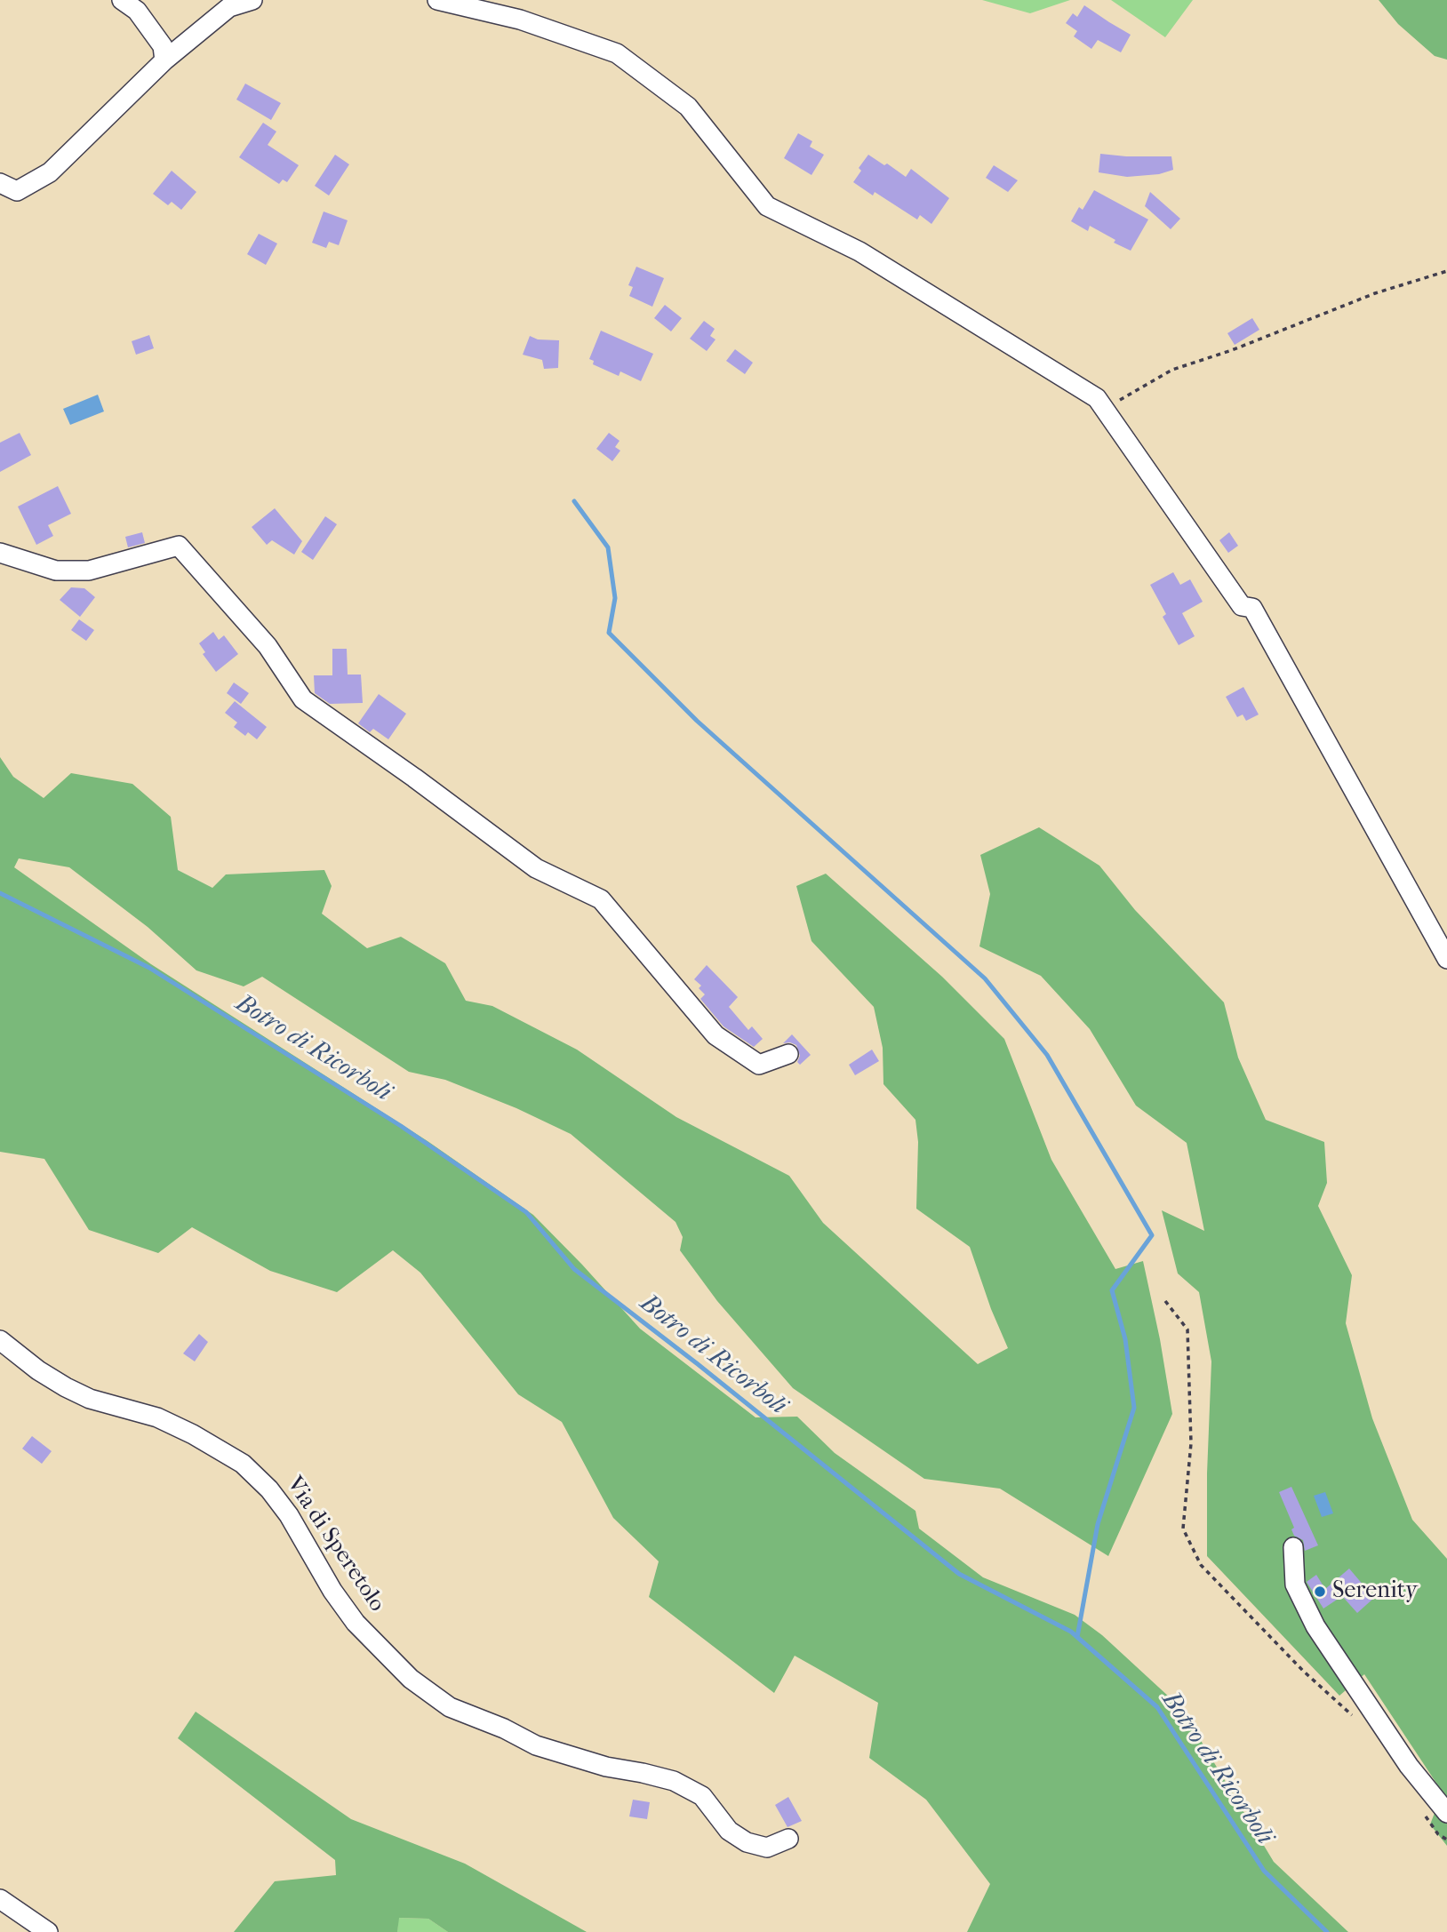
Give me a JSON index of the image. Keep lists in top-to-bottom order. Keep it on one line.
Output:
{"streets":{"street":["Via di Speretolo"]},"water":["Botro di Ricorboli"],"places":["Serenity"]}
